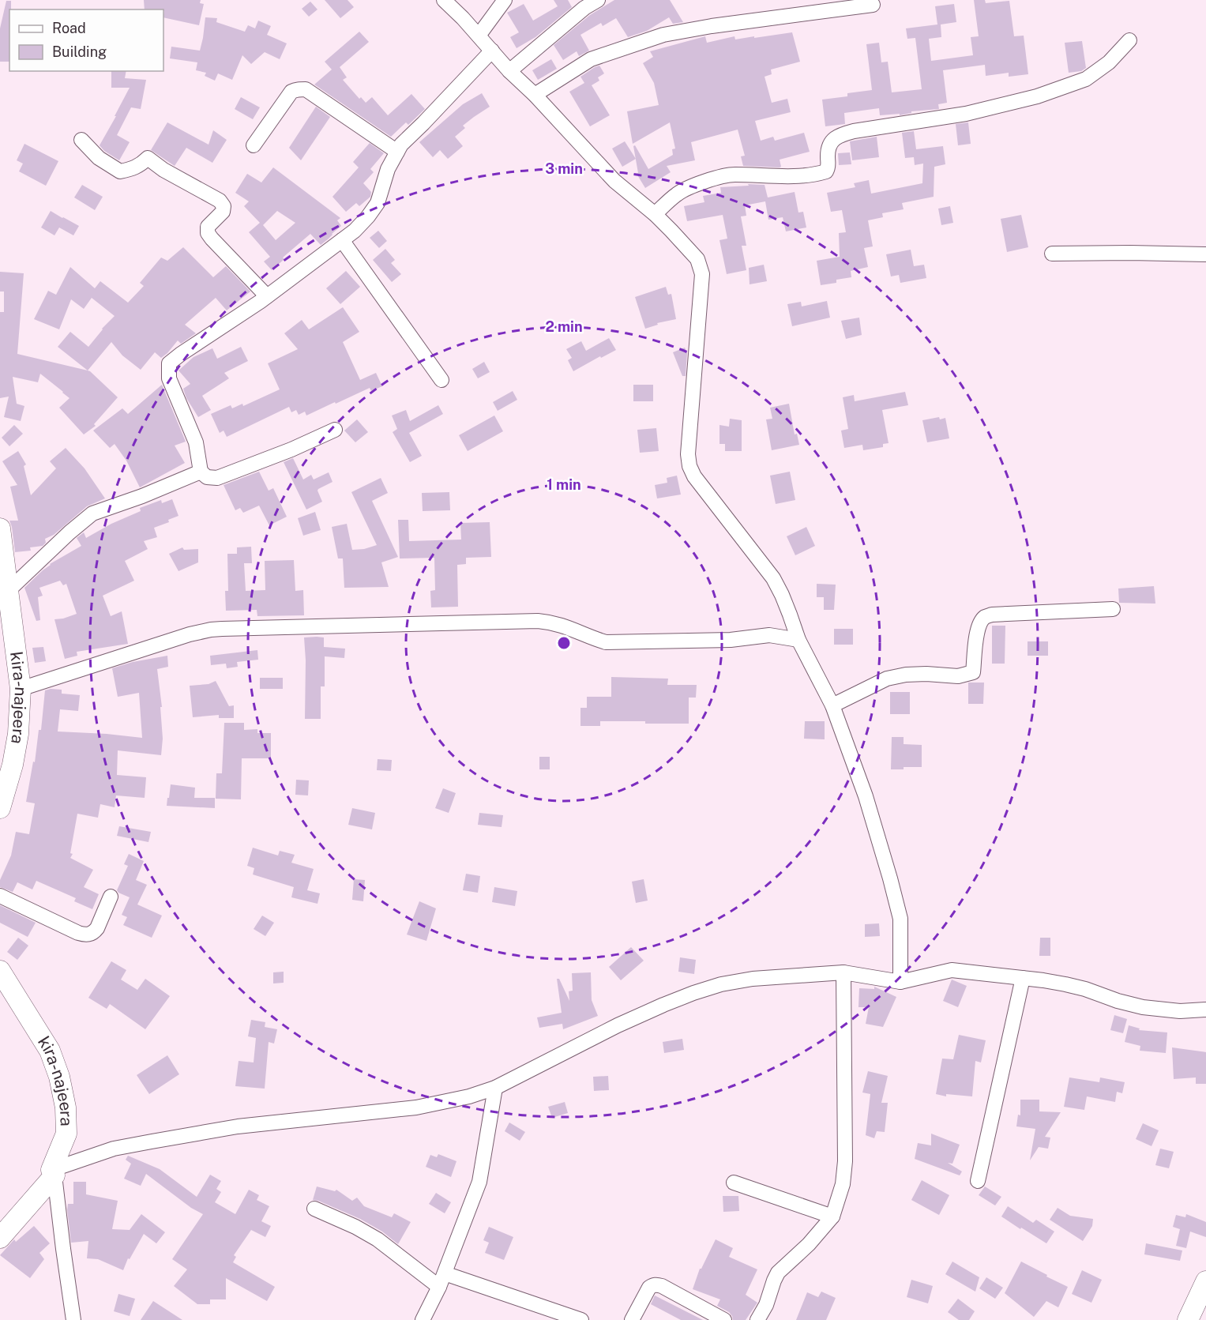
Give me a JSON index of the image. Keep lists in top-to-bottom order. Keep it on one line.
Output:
{"streets":{"street":["kira-najeera"]},"legend":["Road","Building"],"rings":["3 min","2 min","1 min"]}
